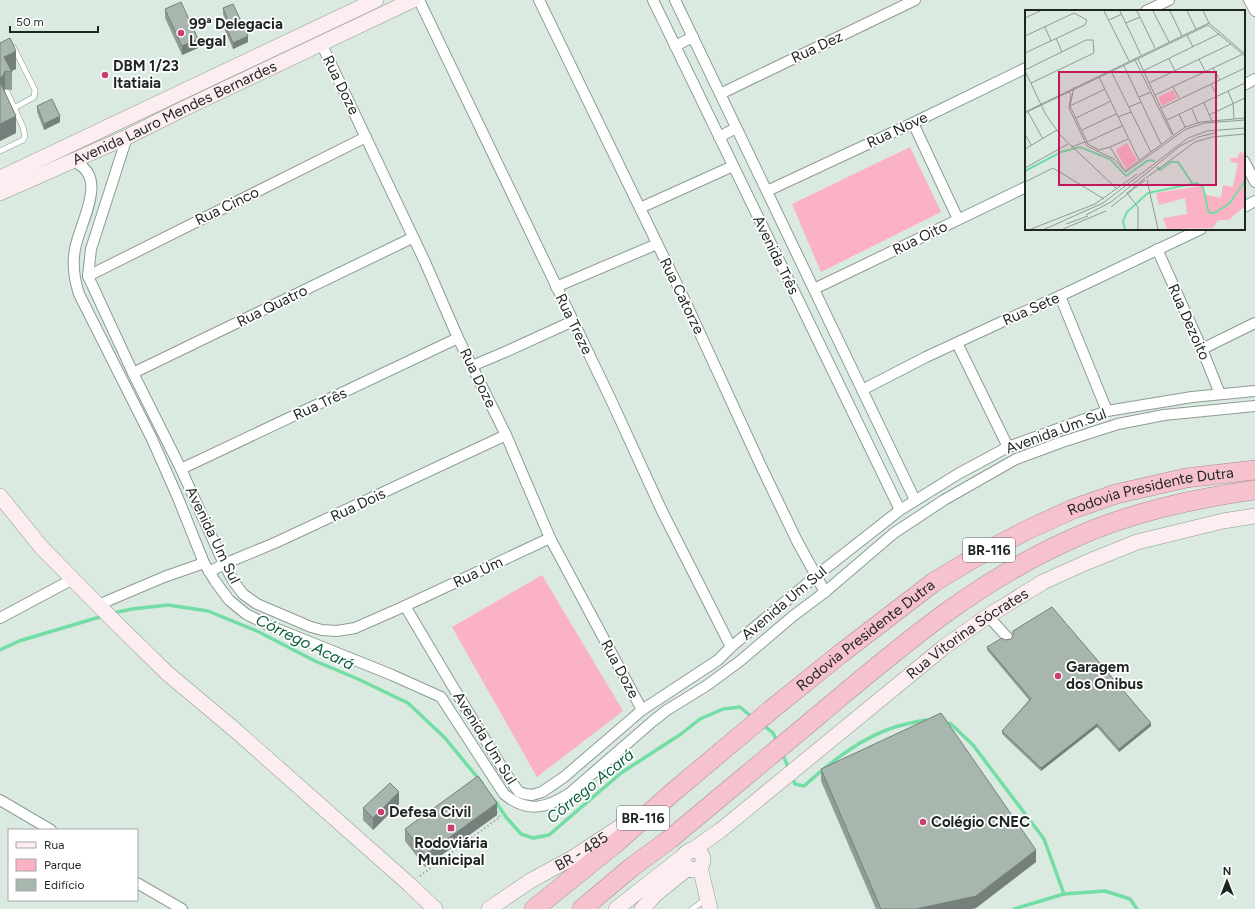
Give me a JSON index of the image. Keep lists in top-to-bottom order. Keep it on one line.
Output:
{"streets":{"highway":["Rodovia Presidente Dutra","BR-116"],"street":["Rua Dez","Rua Doze","Avenida Lauro Mendes Bernardes","Rua Nove","Rua Cinco","Rua Oito","Avenida Três","Rua Catorze","Rua Quatro","Rua Sete","Rua Dezoito","Rua Treze","Rua Três","Avenida Um Sul","Rua Dois","Rua Um","Rua Vitorina Sócrates","BR - 485"]},"crossings":[["Rua Dez","Avenida Três"],["Rua Doze","Avenida Lauro Mendes Bernardes"],["Rua Doze","Rua Cinco"],["Rua Doze","Rua Quatro"],["Rua Doze","Rua Três"],["Rua Doze","Avenida Um Sul"],["Rua Doze","Rua Dois"],["Rua Doze","Rua Um"],["Avenida Lauro Mendes Bernardes","Avenida Um Sul"],["Rua Nove","Avenida Três"],["Rua Cinco","Avenida Um Sul"],["Rua Oito","Avenida Três"],["Avenida Três","Rua Sete"],["Avenida Três","Avenida Um Sul"],["Rua Catorze","Avenida Um Sul"],["Rua Quatro","Avenida Um Sul"],["Rua Sete","Rua Dezoito"],["Rua Dezoito","Avenida Um Sul"],["Rua Treze","Avenida Um Sul"],["Rua Três","Avenida Um Sul"],["Avenida Um Sul","Rua Dois"],["Avenida Um Sul","Rua Um"],["Rodovia Presidente Dutra","BR - 485"]],"water":["Córrego Acará"],"places":{"other":["99ª Delegacia Legal","DBM 1/23 Itatiaia","Garagem dos Onibus","Defesa Civil","Colégio CNEC"],"transit":["Rodoviária Municipal"]},"legend":["Rua","Parque","Edifício"],"scale_bar":"50 m","north":"top"}
